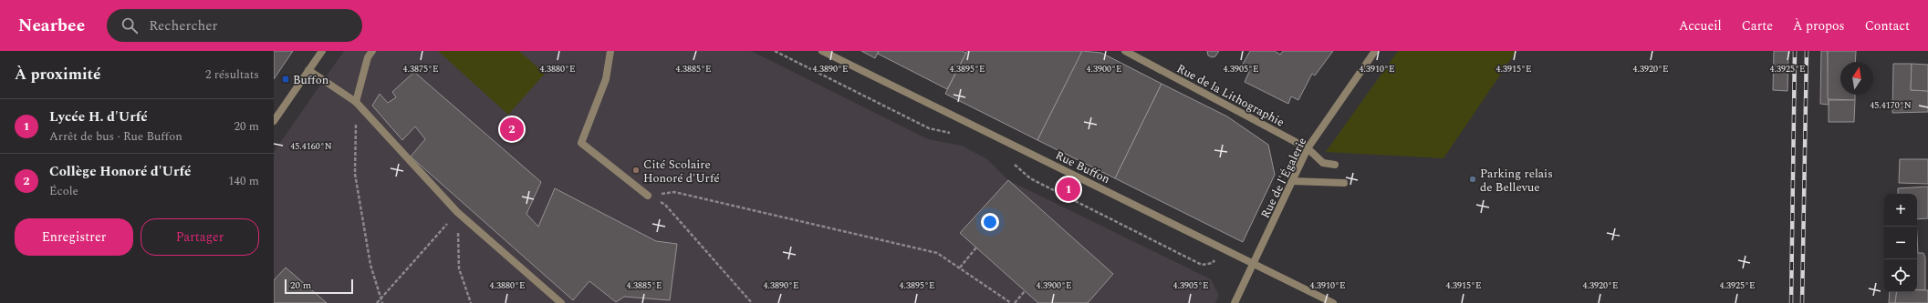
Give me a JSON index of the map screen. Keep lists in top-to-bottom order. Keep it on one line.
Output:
{"streets":{"street":["Rue de la Lithographie","Rue Buffon","Rue de l'Égalerie"]},"crossings":[["Rue de la Lithographie","Rue de l'Égalerie"],["Rue Buffon","Rue de l'Égalerie"]],"places":{"transit":["Buffon"],"other":["Cité Scolaire Honoré d'Urfé","Parking relais de Bellevue"]},"scale_bar":"20 m","north":"top","page":{"header":"Nearbee","search":"Rechercher","nav":["Accueil","Carte","À propos","Contact"],"heading":["À proximité","2 résultats"],"list":[{"mark":"1","name":"Lycée H. d'Urfé","note":"Arrêt de bus · Rue Buffon","value":"20 m"},{"mark":"2","name":"Collège Honoré d'Urfé","note":"École","value":"140 m"}],"pins":["2","1"],"map_buttons":["+","−"],"buttons":["Enregistrer","Partager"],"scale":"20 m"},"coordinates":["4.3875°E","4.3880°E","4.3885°E","4.3890°E","4.3895°E","4.3900°E","4.3905°E","4.3910°E","4.3915°E","4.3920°E","4.3925°E","45.4170°N","45.4160°N"]}
